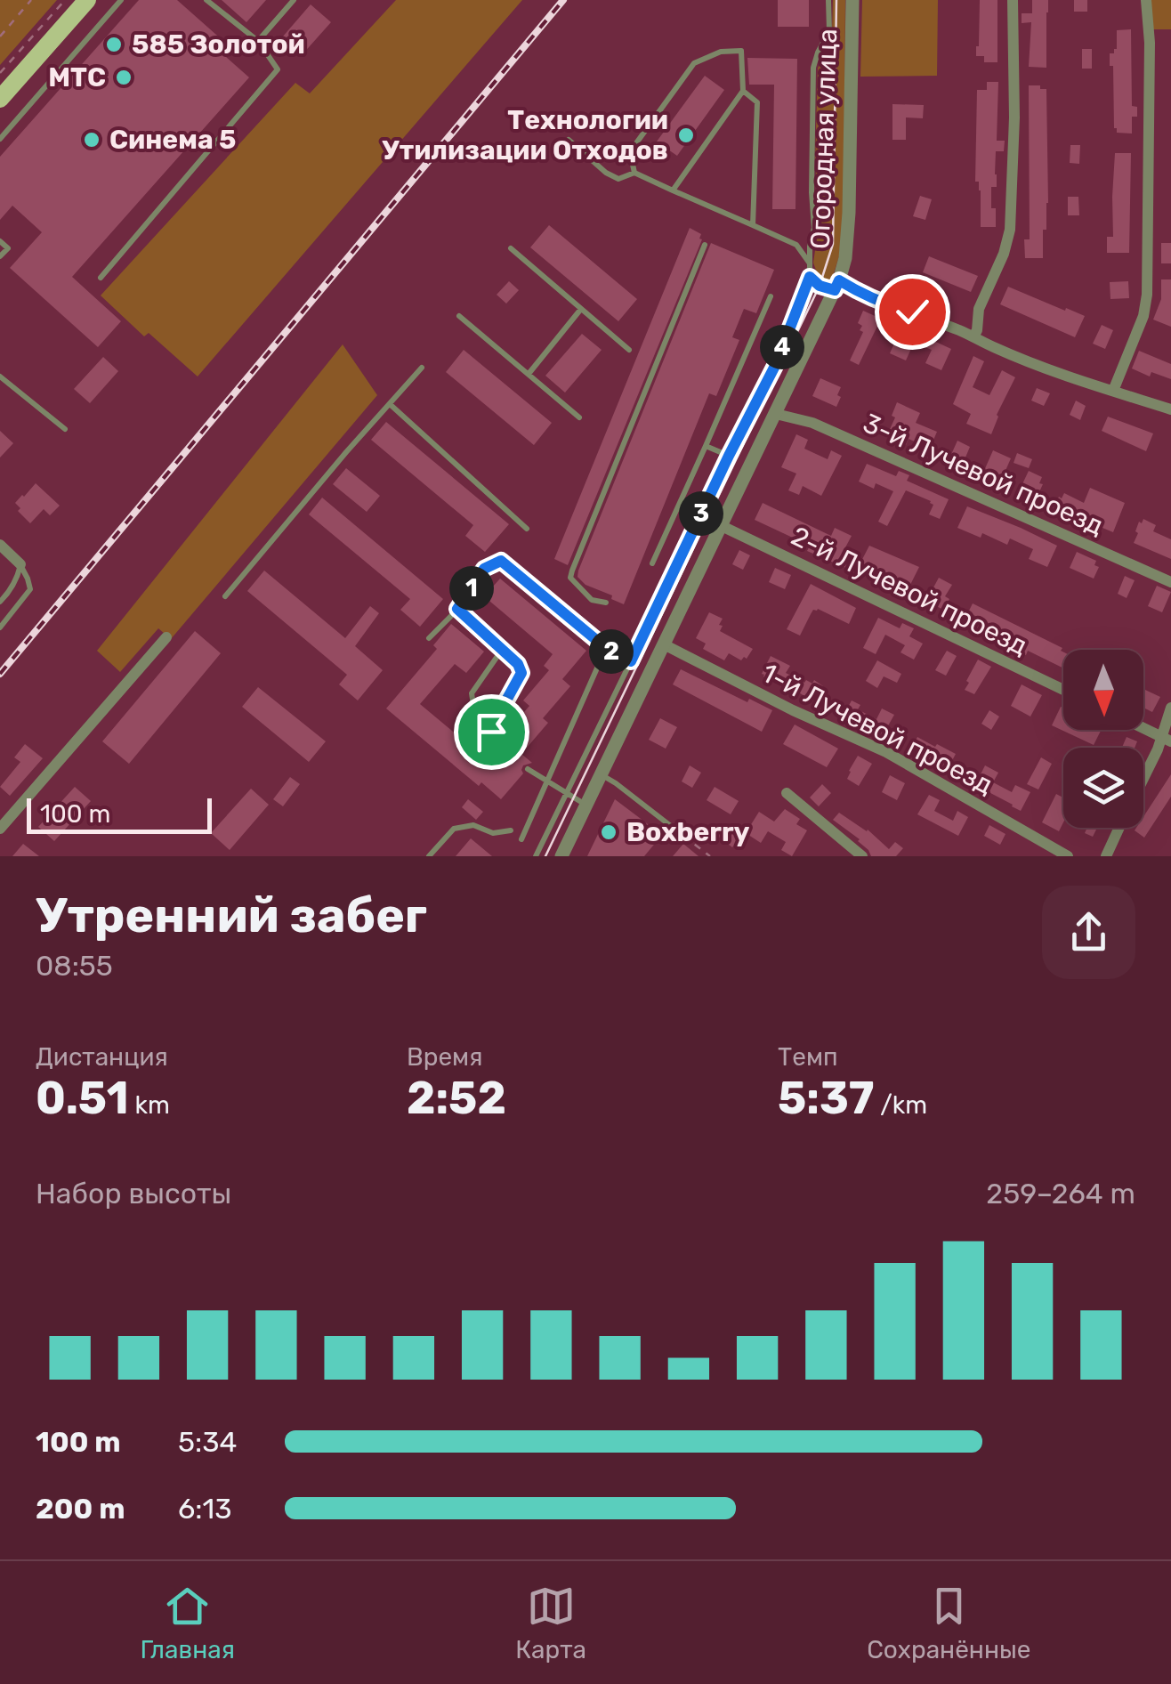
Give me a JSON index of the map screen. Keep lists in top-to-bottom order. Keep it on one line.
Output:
{"streets":{"street":["Огородная улица","3-й Лучевой проезд","2-й Лучевой проезд","1-й Лучевой проезд"]},"crossings":[["Огородная улица","3-й Лучевой проезд"],["Огородная улица","2-й Лучевой проезд"],["Огородная улица","1-й Лучевой проезд"]],"places":["585 Золотой","МТС","Технологии Утилизации Отходов","Синема 5","Boxberry"],"scale_bar":"100 m","north":"bottom","page":{"pins":["4","3","1","2"],"scale":"100 m","heading":["Утренний забег","08:55"],"stats":[["Дистанция","0.51 km"],["Время","2:52"],["Темп","5:37 /km"]],"chart":["Набор высоты","259–264 m"],"list":[{"name":"100 m","note":"5:34"},{"name":"200 m","note":"6:13"}],"tabs":["Главная","Карта","Сохранённые"]}}
